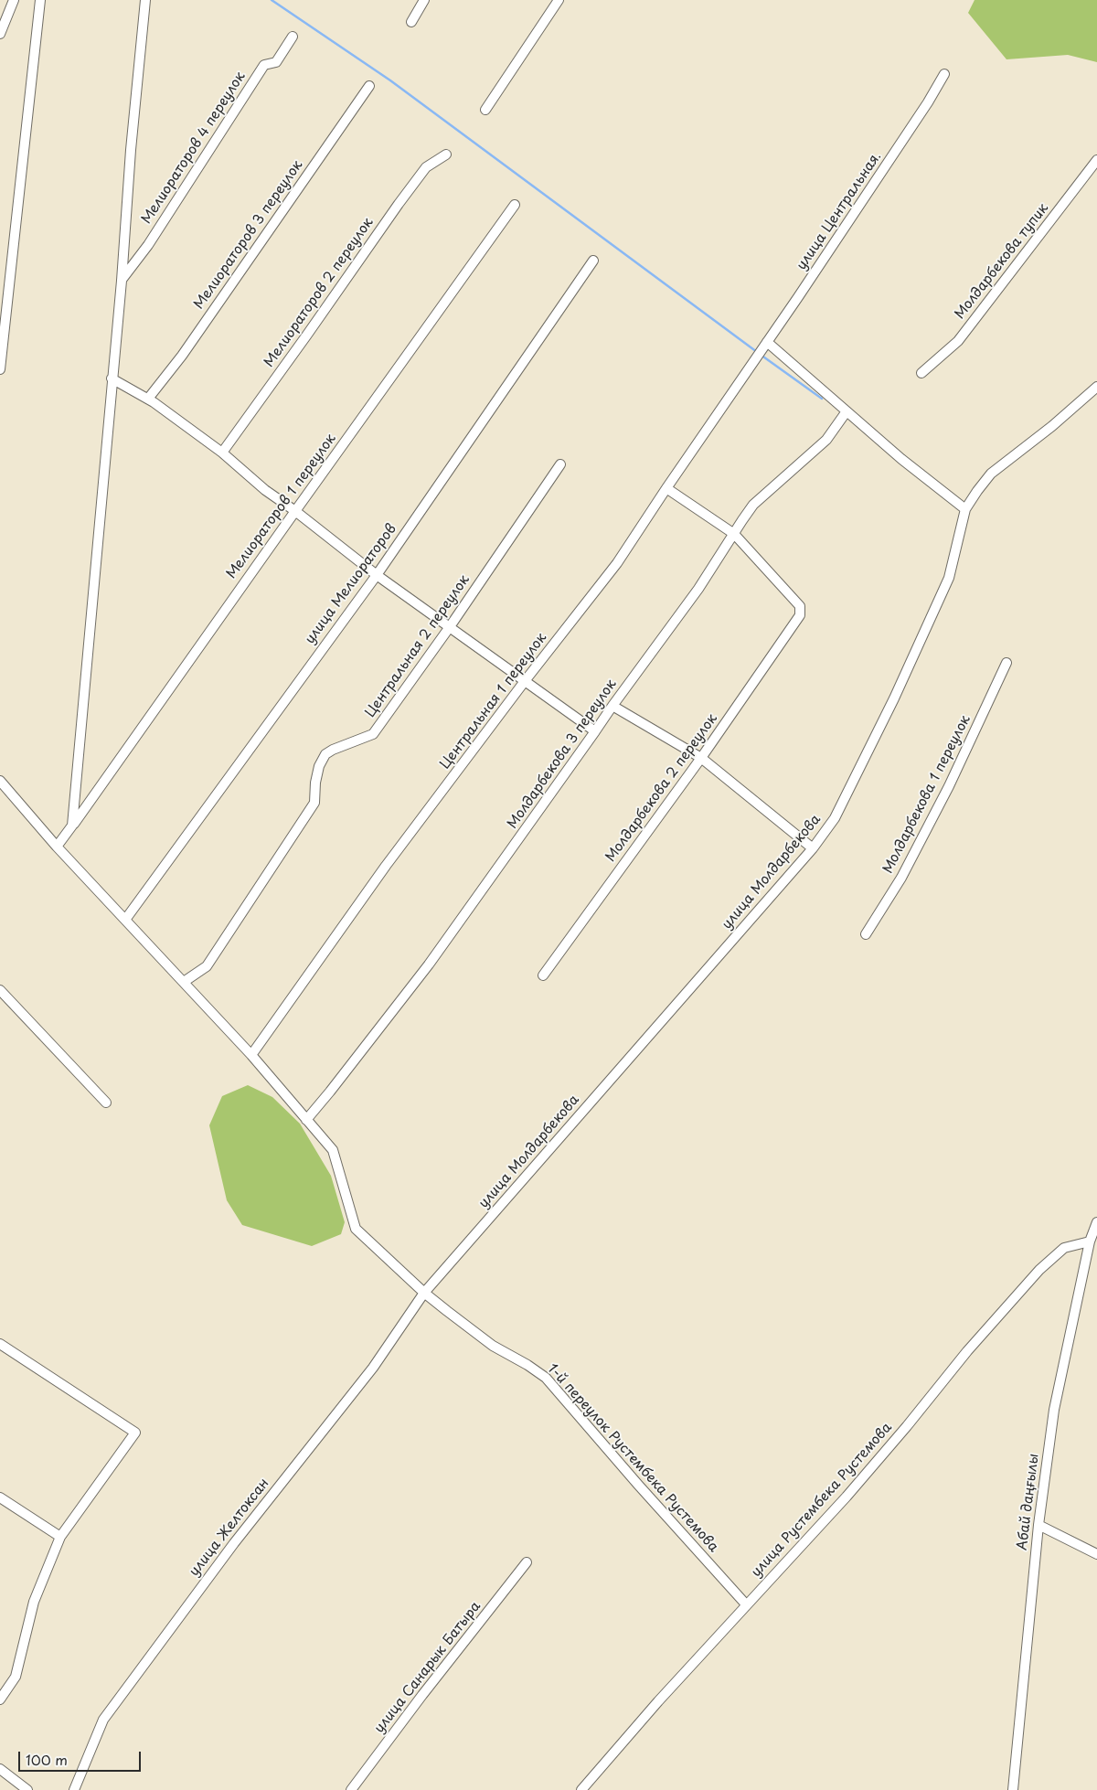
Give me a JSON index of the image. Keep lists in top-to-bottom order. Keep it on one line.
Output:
{"streets":{"street":["Мелиораторов 4 переулок","улица Центральная.","Мелиораторов 3 переулок","Молдарбекова тупик","Мелиораторов 2 переулок","Мелиораторов 1 переулок","улица Мелиораторов","Центральная 2 переулок","Центральная 1 переулок","Молдарбекова 3 переулок","Молдарбекова 2 переулок","Молдарбекова 1 переулок","улица Молдарбекова","1-й переулок Рустембека Рустемова","улица Рустембека Рустемова","Абай даңғылы","улица Желтоксан","улица Санарык Батыра"]},"crossings":[["улица Центральная.","Центральная 1 переулок"],["Мелиораторов 1 переулок","1-й переулок Рустембека Рустемова"],["улица Мелиораторов","1-й переулок Рустембека Рустемова"],["Центральная 2 переулок","1-й переулок Рустембека Рустемова"],["Центральная 1 переулок","1-й переулок Рустембека Рустемова"],["Молдарбекова 3 переулок","Молдарбекова 2 переулок"],["Молдарбекова 3 переулок","1-й переулок Рустембека Рустемова"],["улица Молдарбекова","1-й переулок Рустембека Рустемова"],["улица Молдарбекова","улица Желтоксан"],["1-й переулок Рустембека Рустемова","улица Рустембека Рустемова"],["1-й переулок Рустембека Рустемова","улица Желтоксан"],["улица Рустембека Рустемова","Абай даңғылы"]],"scale_bar":"100 m"}
